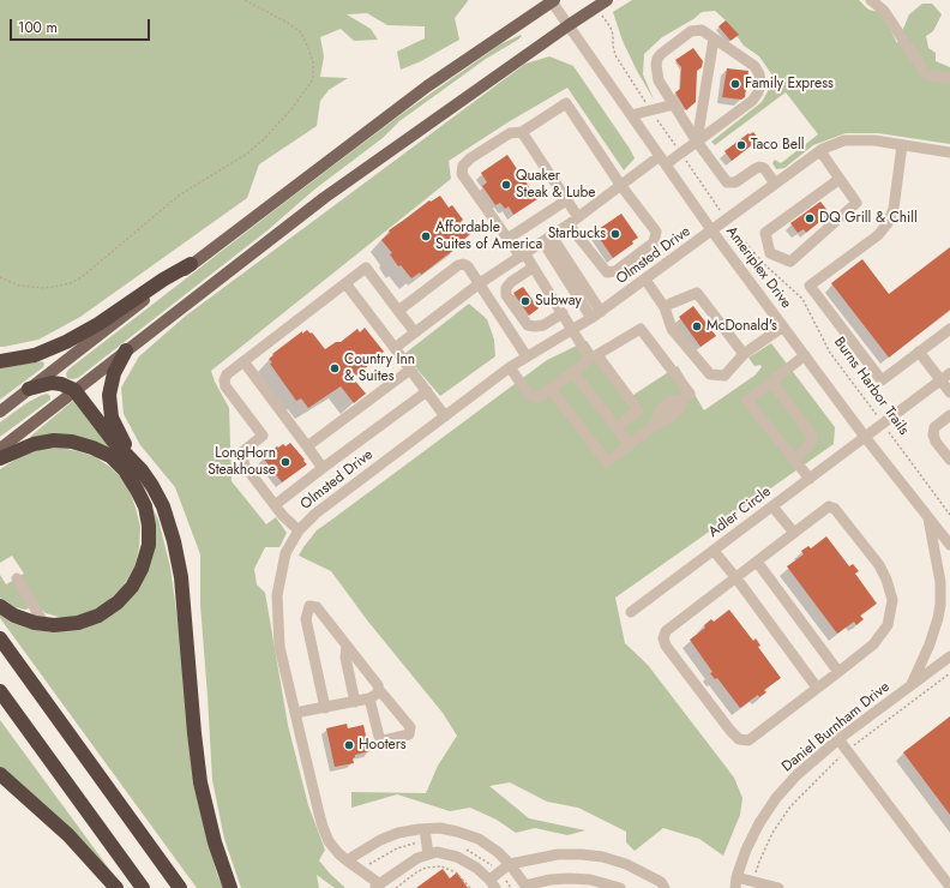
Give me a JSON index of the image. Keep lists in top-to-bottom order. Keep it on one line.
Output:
{"streets":{"street":["Olmsted Drive","Ameriplex Drive","Adler Circle","Daniel Burnham Drive"],"path":["Burns Harbor Trails"]},"crossings":[["Olmsted Drive","Ameriplex Drive"],["Olmsted Drive","Burns Harbor Trails"],["Ameriplex Drive","Adler Circle"],["Burns Harbor Trails","Adler Circle"]],"places":["Family Express","Taco Bell","Quaker Steak & Lube","DQ Grill & Chill","Starbucks","Affordable Suites of America","Subway","McDonald's","Country Inn & Suites","LongHorn Steakhouse","Hooters"],"scale_bar":"100 m"}
